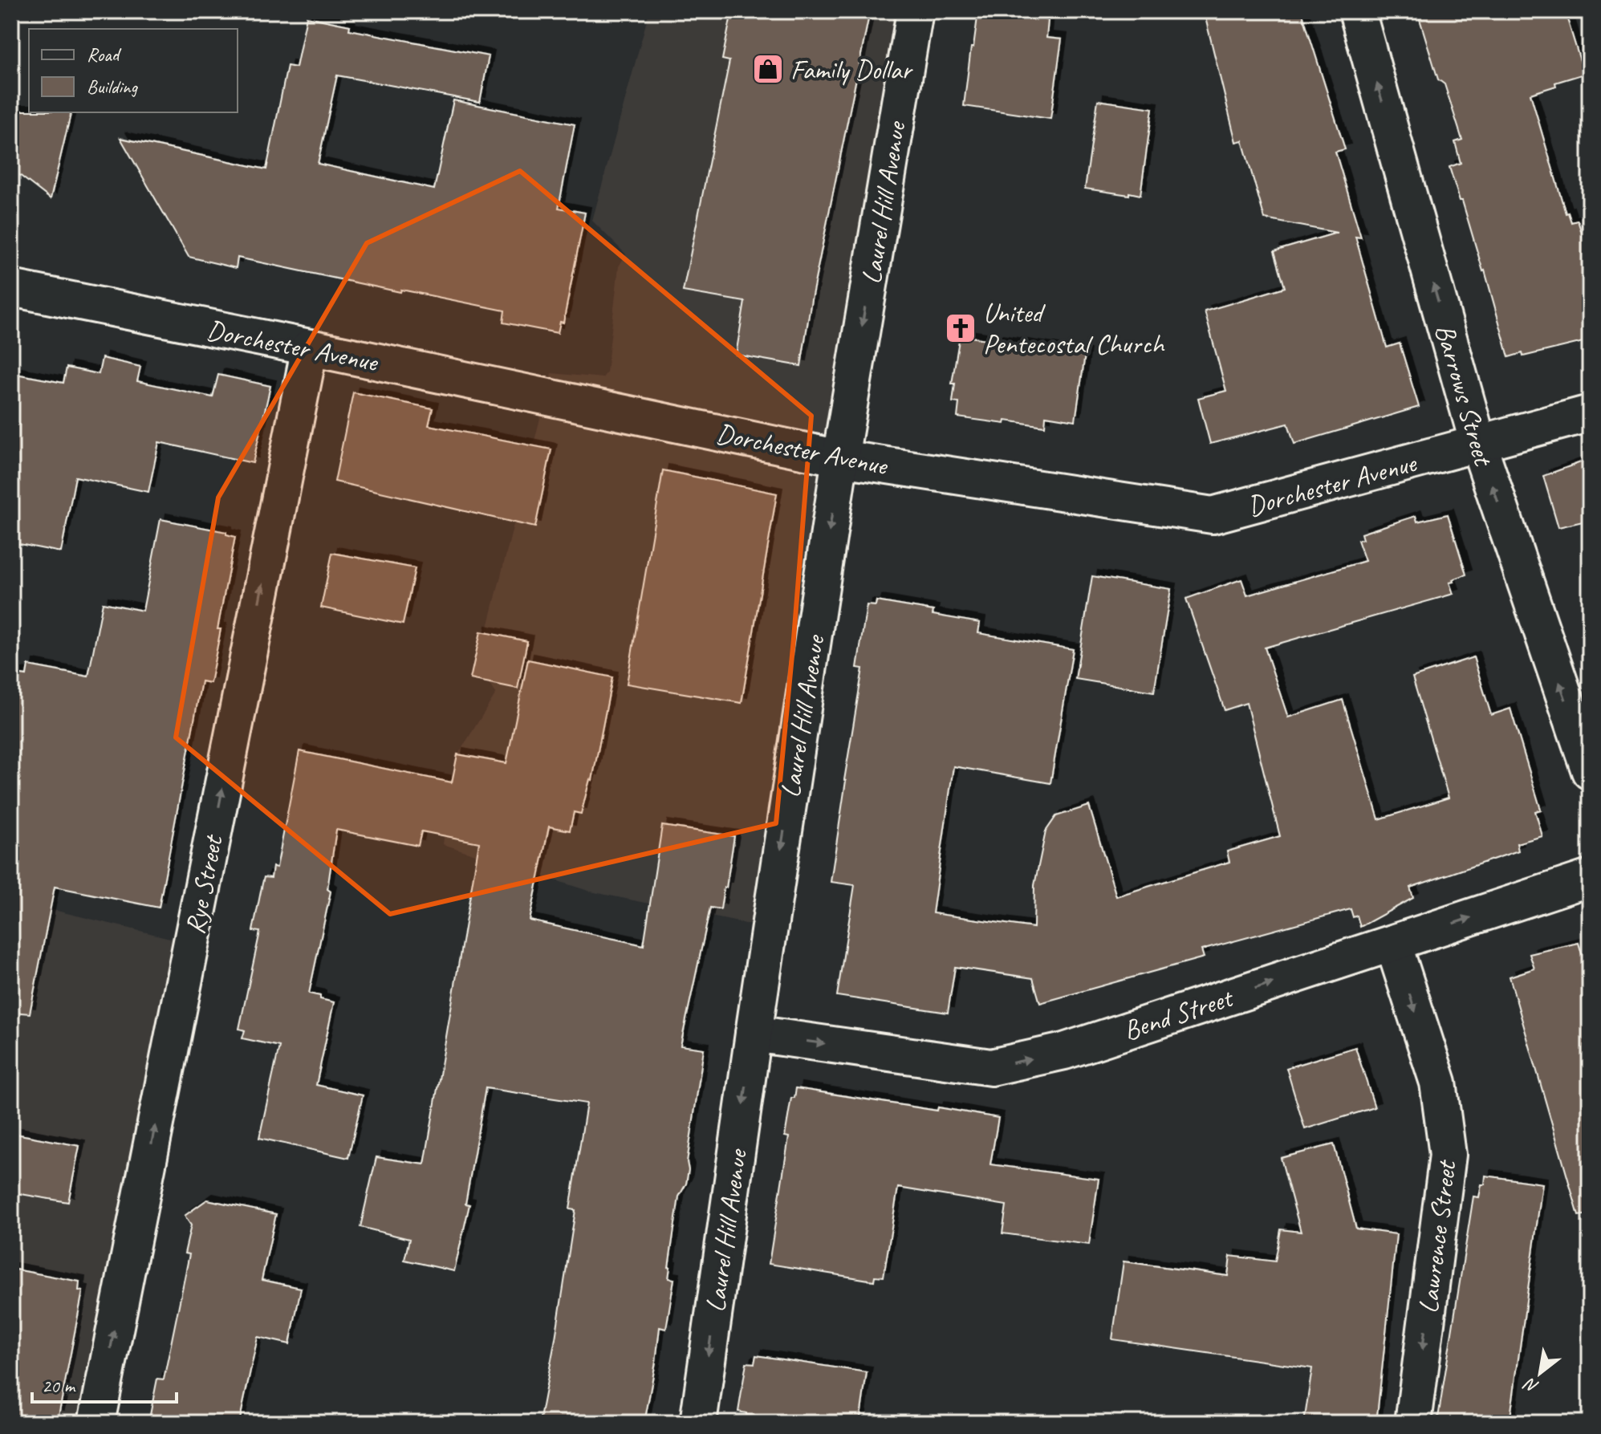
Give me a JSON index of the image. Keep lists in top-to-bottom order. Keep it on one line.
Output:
{"streets":{"street":["Laurel Hill Avenue","Dorchester Avenue","Barrows Street","Rye Street","Bend Street","Lawrence Street"]},"crossings":[["Laurel Hill Avenue","Dorchester Avenue"],["Laurel Hill Avenue","Bend Street"],["Dorchester Avenue","Barrows Street"],["Dorchester Avenue","Rye Street"],["Bend Street","Lawrence Street"]],"one_way":["Laurel Hill Avenue","Barrows Street","Rye Street","Bend Street","Lawrence Street"],"places":{"shop":["Family Dollar"],"church":["United Pentecostal Church"]},"legend":["Road","Building"],"scale_bar":"20 m","north":"bottom left"}
